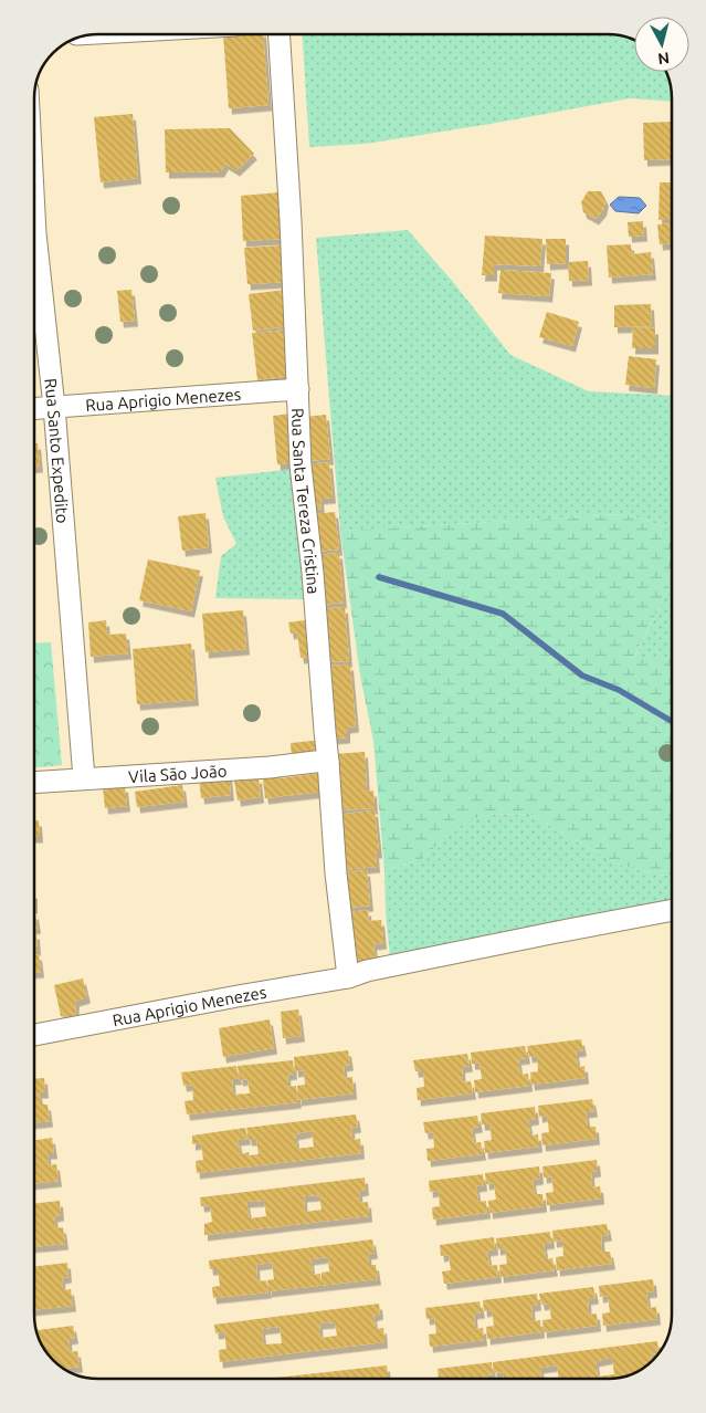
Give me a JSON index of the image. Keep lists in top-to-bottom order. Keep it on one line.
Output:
{"streets":{"street":["Rua Aprigio Menezes","Rua Santo Expedito","Rua Santa Tereza Cristina","Vila São João"]},"crossings":[["Rua Aprigio Menezes","Rua Santo Expedito"],["Rua Aprigio Menezes","Rua Santa Tereza Cristina"],["Rua Santo Expedito","Vila São João"],["Rua Santa Tereza Cristina","Vila São João"]],"north":"bottom"}
